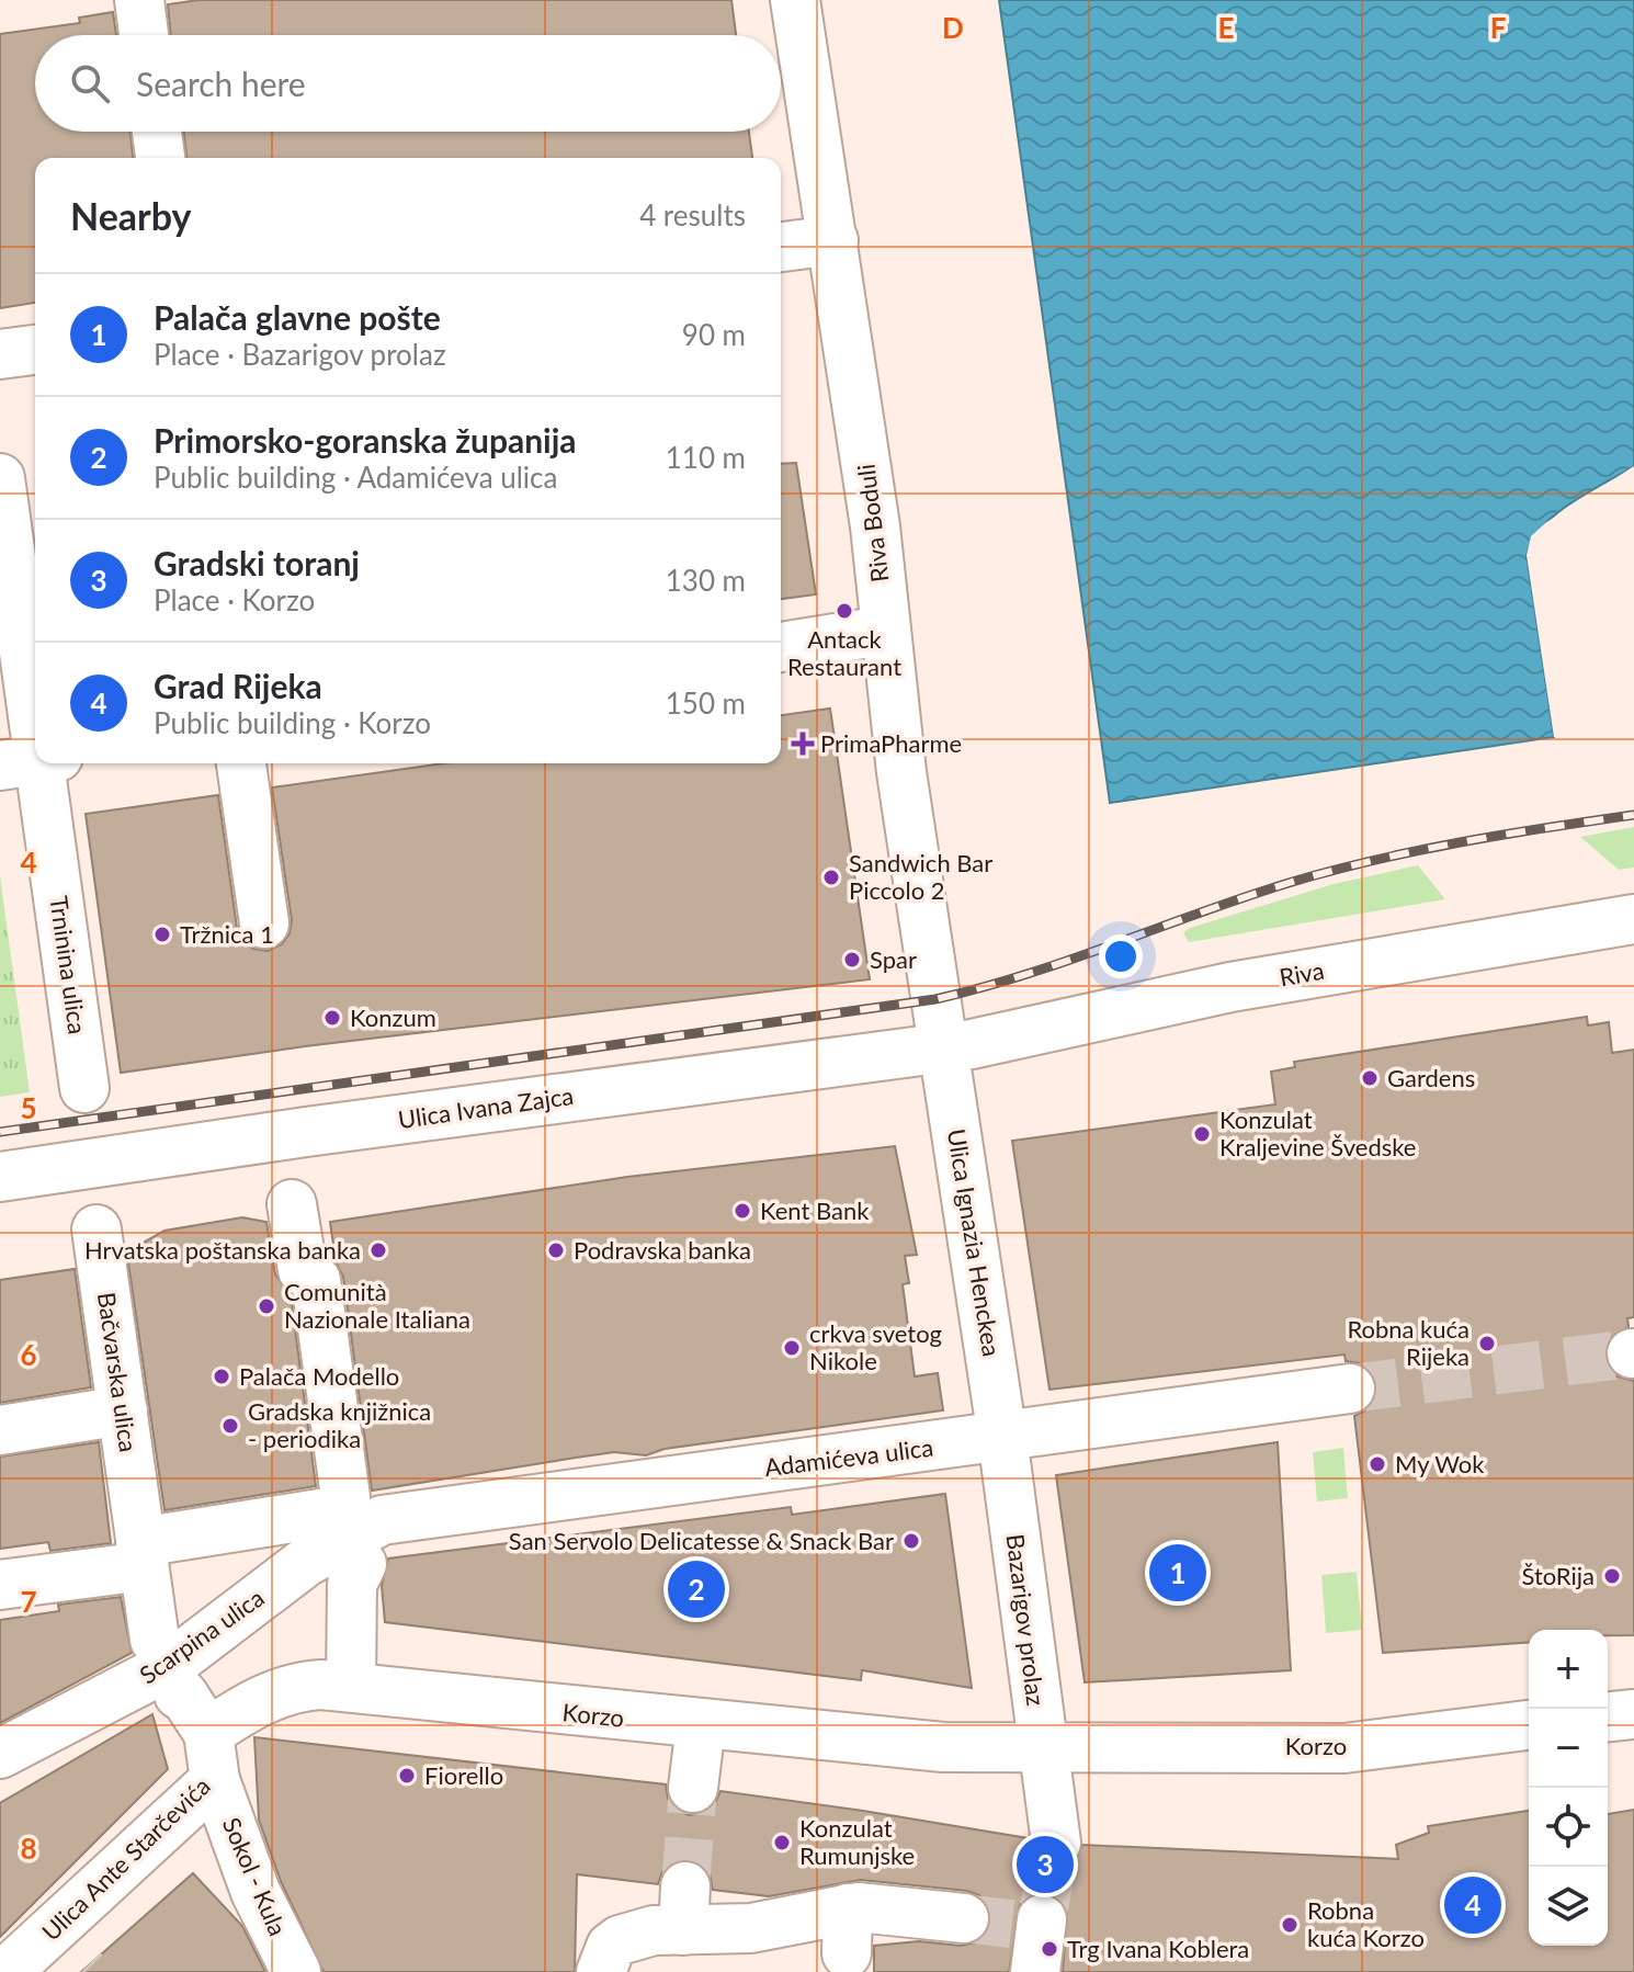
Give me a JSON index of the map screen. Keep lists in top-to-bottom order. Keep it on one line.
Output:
{"streets":{"street":["Riva Boduli","Trninina ulica","Riva","Ulica Ivana Zajca","Ulica Ignazia Henckea","Bačvarska ulica","Adamićeva ulica","Bazarigov prolaz","Scarpina ulica","Korzo","Ulica Ante Starčevića","Sokol - Kula"]},"crossings":[["Riva Boduli","Riva"],["Riva Boduli","Ulica Ivana Zajca"],["Riva Boduli","Ulica Ignazia Henckea"],["Riva","Ulica Ivana Zajca"],["Riva","Ulica Ignazia Henckea"],["Ulica Ivana Zajca","Ulica Ignazia Henckea"],["Ulica Ignazia Henckea","Adamićeva ulica"],["Ulica Ignazia Henckea","Bazarigov prolaz"],["Adamićeva ulica","Bazarigov prolaz"],["Adamićeva ulica","Scarpina ulica"],["Bazarigov prolaz","Korzo"],["Korzo","Ulica Ante Starčevića"],["Ulica Ante Starčevića","Sokol - Kula"]],"places":{"other":["Antack Restaurant","Sandwich Bar Piccolo 2","Tržnica 1","Spar","Konzum","Gardens","Konzulat Kraljevine Švedske","Kent Bank","Hrvatska poštanska banka","Podravska banka","Comunità Nazionale Italiana","Robna kuća Rijeka","crkva svetog Nikole","Palača Modello","Gradska knjižnica - periodika","My Wok","San Servolo Delicatesse & Snack Bar","ŠtoRija","Fiorello","Konzulat Rumunjske","Robna kuća Korzo","Trg Ivana Koblera"],"health":["PrimaPharme"]},"page":{"search":"Search here","heading":["Nearby","4 results"],"list":[{"mark":"1","name":"Palača glavne pošte","note":"Place · Bazarigov prolaz","value":"90 m"},{"mark":"2","name":"Primorsko-goranska županija","note":"Public building · Adamićeva ulica","value":"110 m"},{"mark":"3","name":"Gradski toranj","note":"Place · Korzo","value":"130 m"},{"mark":"4","name":"Grad Rijeka","note":"Public building · Korzo","value":"150 m"}],"pins":["1","2","3","4"],"map_buttons":["+","−"]},"grid":{"columns":["D","E","F"],"rows":["4","5","6","7","8"]}}
